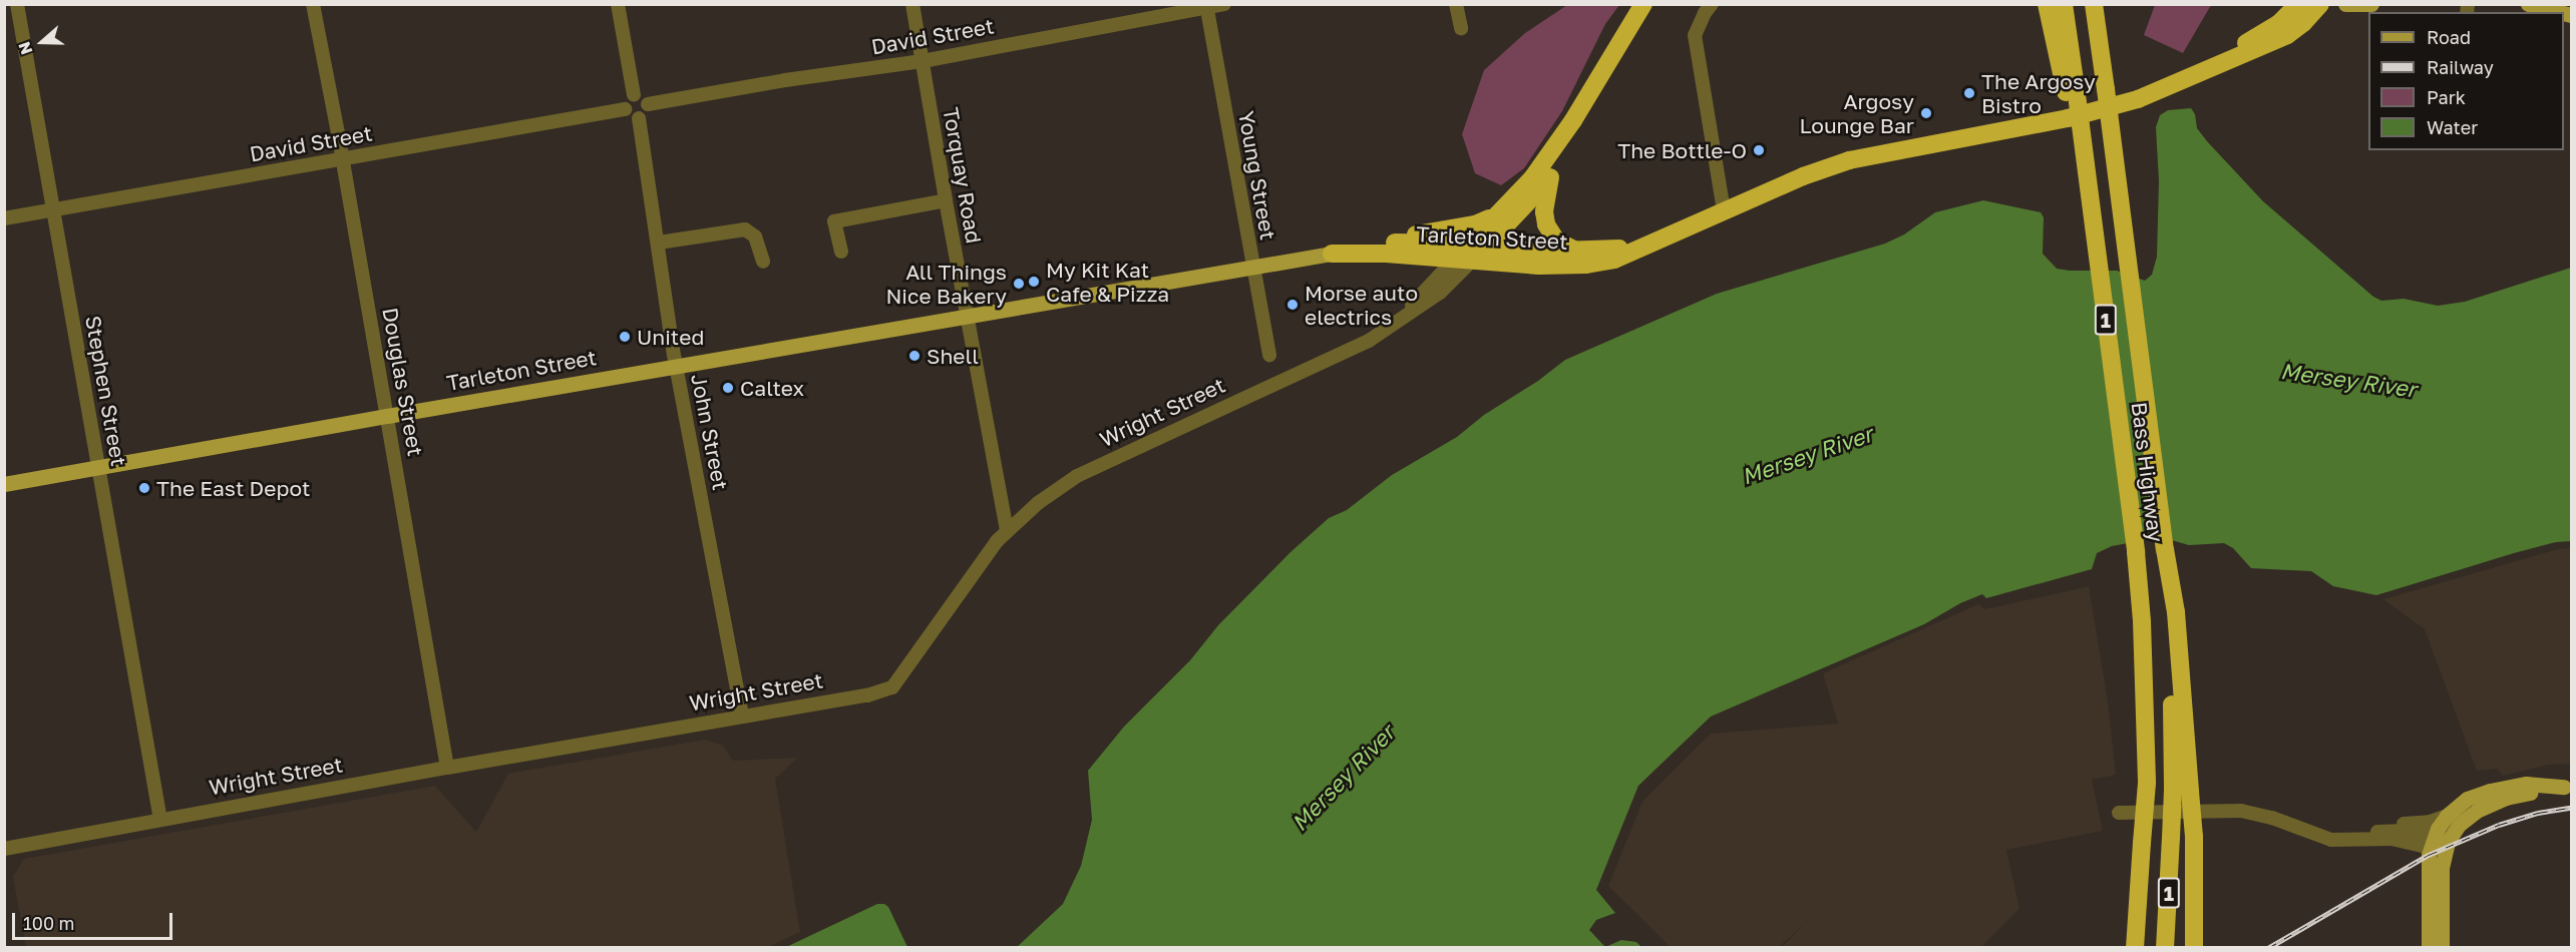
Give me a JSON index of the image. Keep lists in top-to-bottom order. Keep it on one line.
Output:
{"streets":{"highway":["Tarleton Street","1","Bass Highway"],"street":["David Street","Torquay Road","Young Street","Douglas Street","Stephen Street","Wright Street","John Street"]},"crossings":[["David Street","Torquay Road"],["David Street","Young Street"],["David Street","Douglas Street"],["David Street","Stephen Street"],["David Street","John Street"],["Torquay Road","Tarleton Street"],["Torquay Road","Wright Street"],["Young Street","Tarleton Street"],["Tarleton Street","Douglas Street"],["Tarleton Street","Stephen Street"],["Tarleton Street","Wright Street"],["Tarleton Street","John Street"],["1","Bass Highway"],["Douglas Street","Wright Street"],["Stephen Street","Wright Street"],["Wright Street","John Street"]],"water":["Mersey River"],"places":["The Argosy Bistro","Argosy Lounge Bar","The Bottle-O","My Kit Kat Cafe & Pizza","All Things Nice Bakery","Morse auto electrics","United","Shell","Caltex","The East Depot"],"legend":["Road","Railway","Park","Water"],"scale_bar":"100 m","north":"left"}
